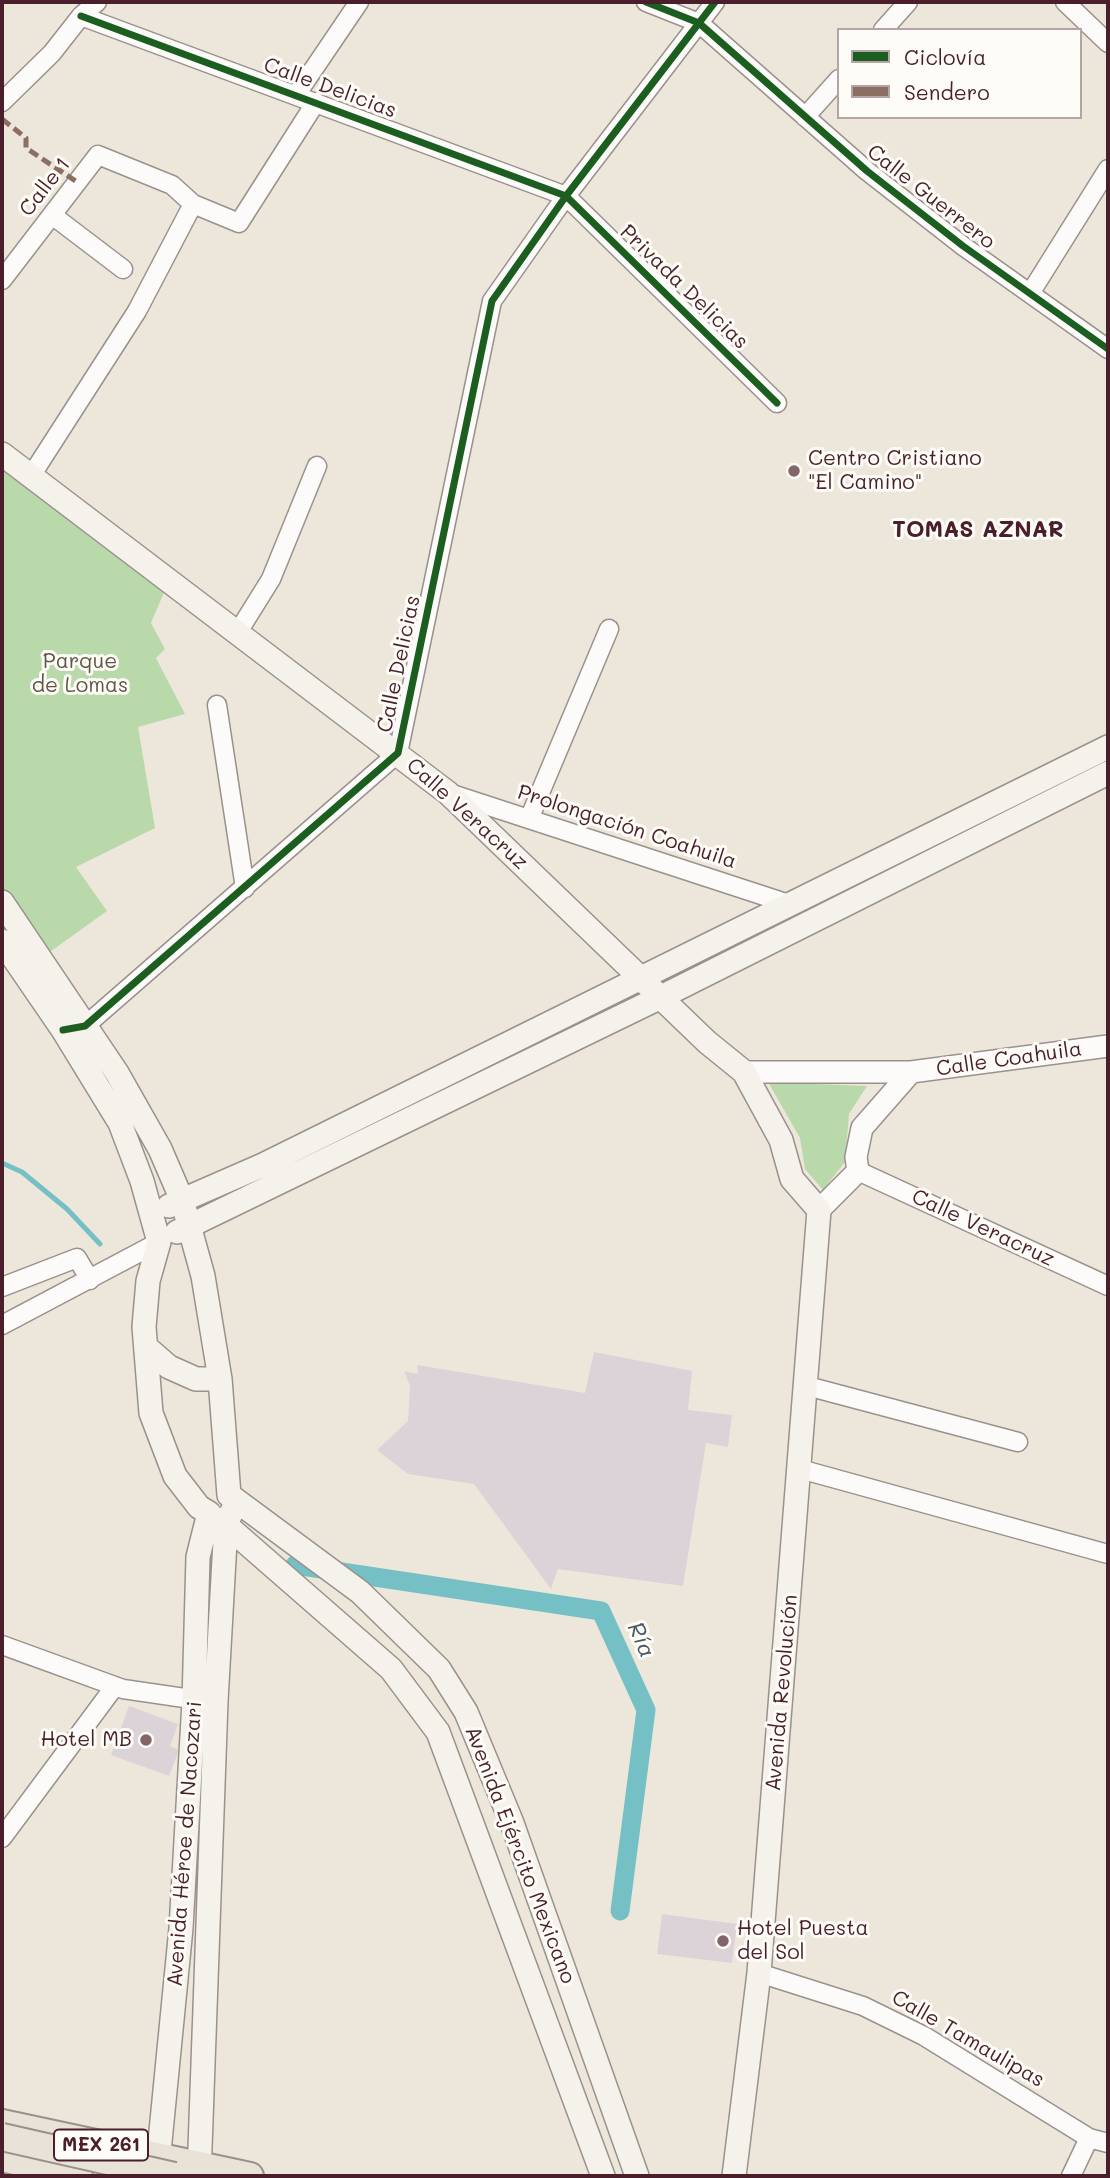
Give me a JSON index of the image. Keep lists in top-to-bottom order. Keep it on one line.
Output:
{"streets":{"main road":["Calle Veracruz","Avenida Revolución","Avenida Héroe de Nacozari","Avenida Ejército Mexicano","MEX 261"],"street":["Calle Delicias","Calle 1","Calle Guerrero","Privada Delicias","Prolongación Coahuila","Calle Coahuila","Calle Tamaulipas"]},"crossings":[["Calle Delicias","Calle Guerrero"],["Calle Delicias","Privada Delicias"],["Calle Delicias","Calle Veracruz"],["Calle Delicias","Avenida Héroe de Nacozari"],["Calle Veracruz","Prolongación Coahuila"],["Calle Veracruz","Calle Coahuila"],["Avenida Revolución","Calle Tamaulipas"],["Avenida Héroe de Nacozari","Avenida Ejército Mexicano"],["Avenida Héroe de Nacozari","MEX 261"]],"districts":["TOMAS AZNAR"],"water":["Ría"],"parks":["Parque de Lomas"],"places":["Centro Cristiano \"El Camino\"","Hotel MB","Hotel Puesta del Sol"],"legend":["Ciclovía","Sendero"]}
